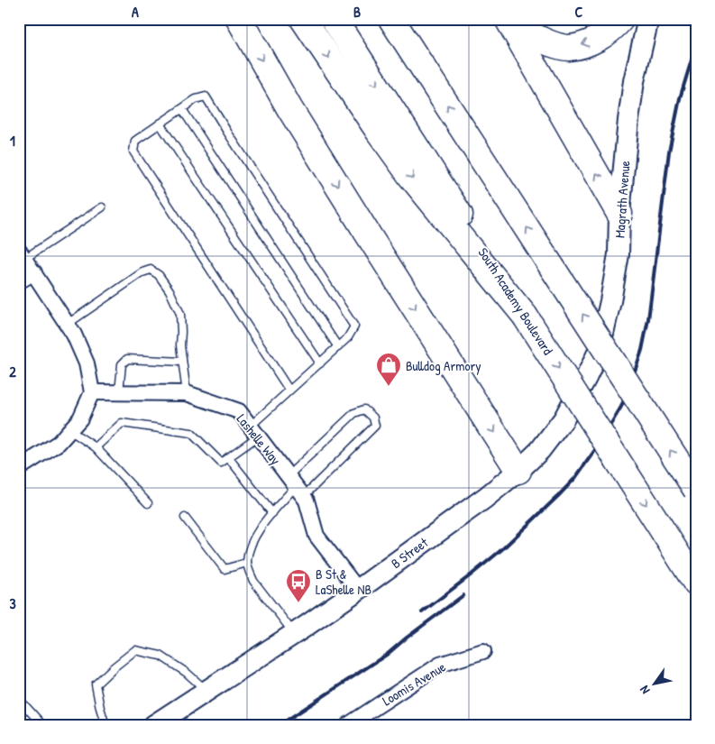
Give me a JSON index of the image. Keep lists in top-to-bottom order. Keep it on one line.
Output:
{"streets":{"highway":["South Academy Boulevard"],"main road":["Magrath Avenue","B Street"],"street":["Lashelle Way","Loomis Avenue"]},"crossings":[["Magrath Avenue","B Street"],["Lashelle Way","B Street"]],"places":{"shop":["Bulldog Armory"],"bus stop":["B St & LaShelle NB"]},"north":"bottom left","grid":{"columns":["A","B","C"],"rows":["1","2","3"]}}
